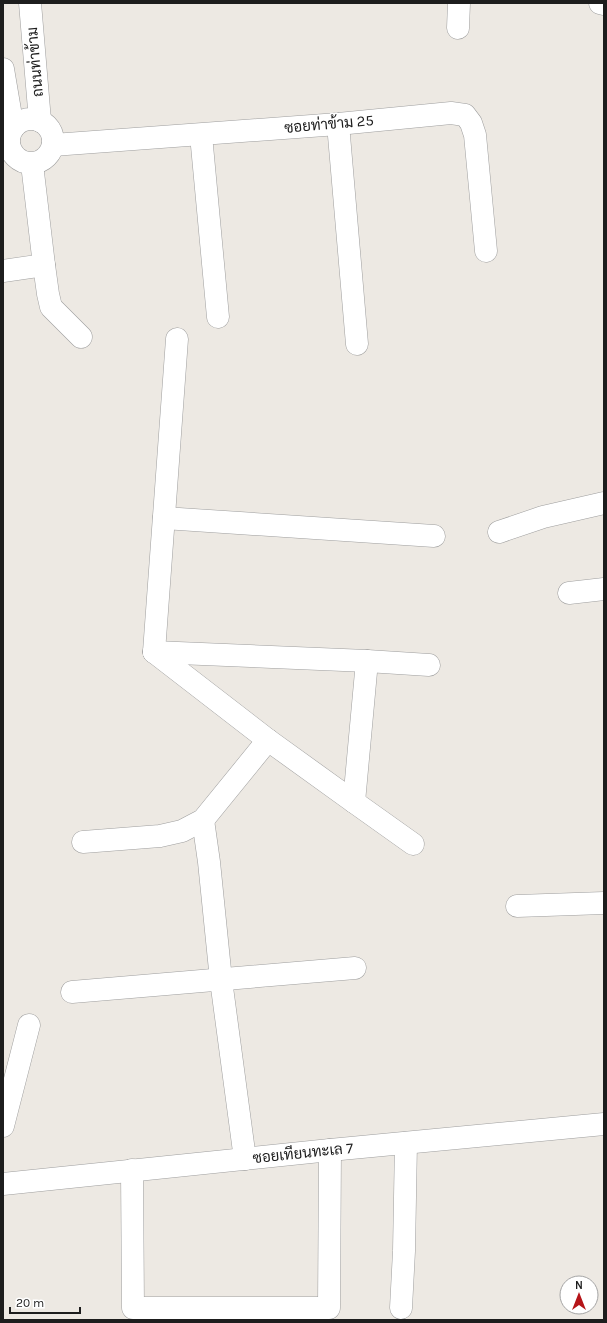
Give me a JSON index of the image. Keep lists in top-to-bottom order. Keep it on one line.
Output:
{"streets":{"street":["ถนนท่าข้าม","ซอยท่าข้าม 25","ซอยเทียนทะเล 7"]},"crossings":[["ถนนท่าข้าม","ซอยท่าข้าม 25"]],"scale_bar":"20 m","north":"top"}
